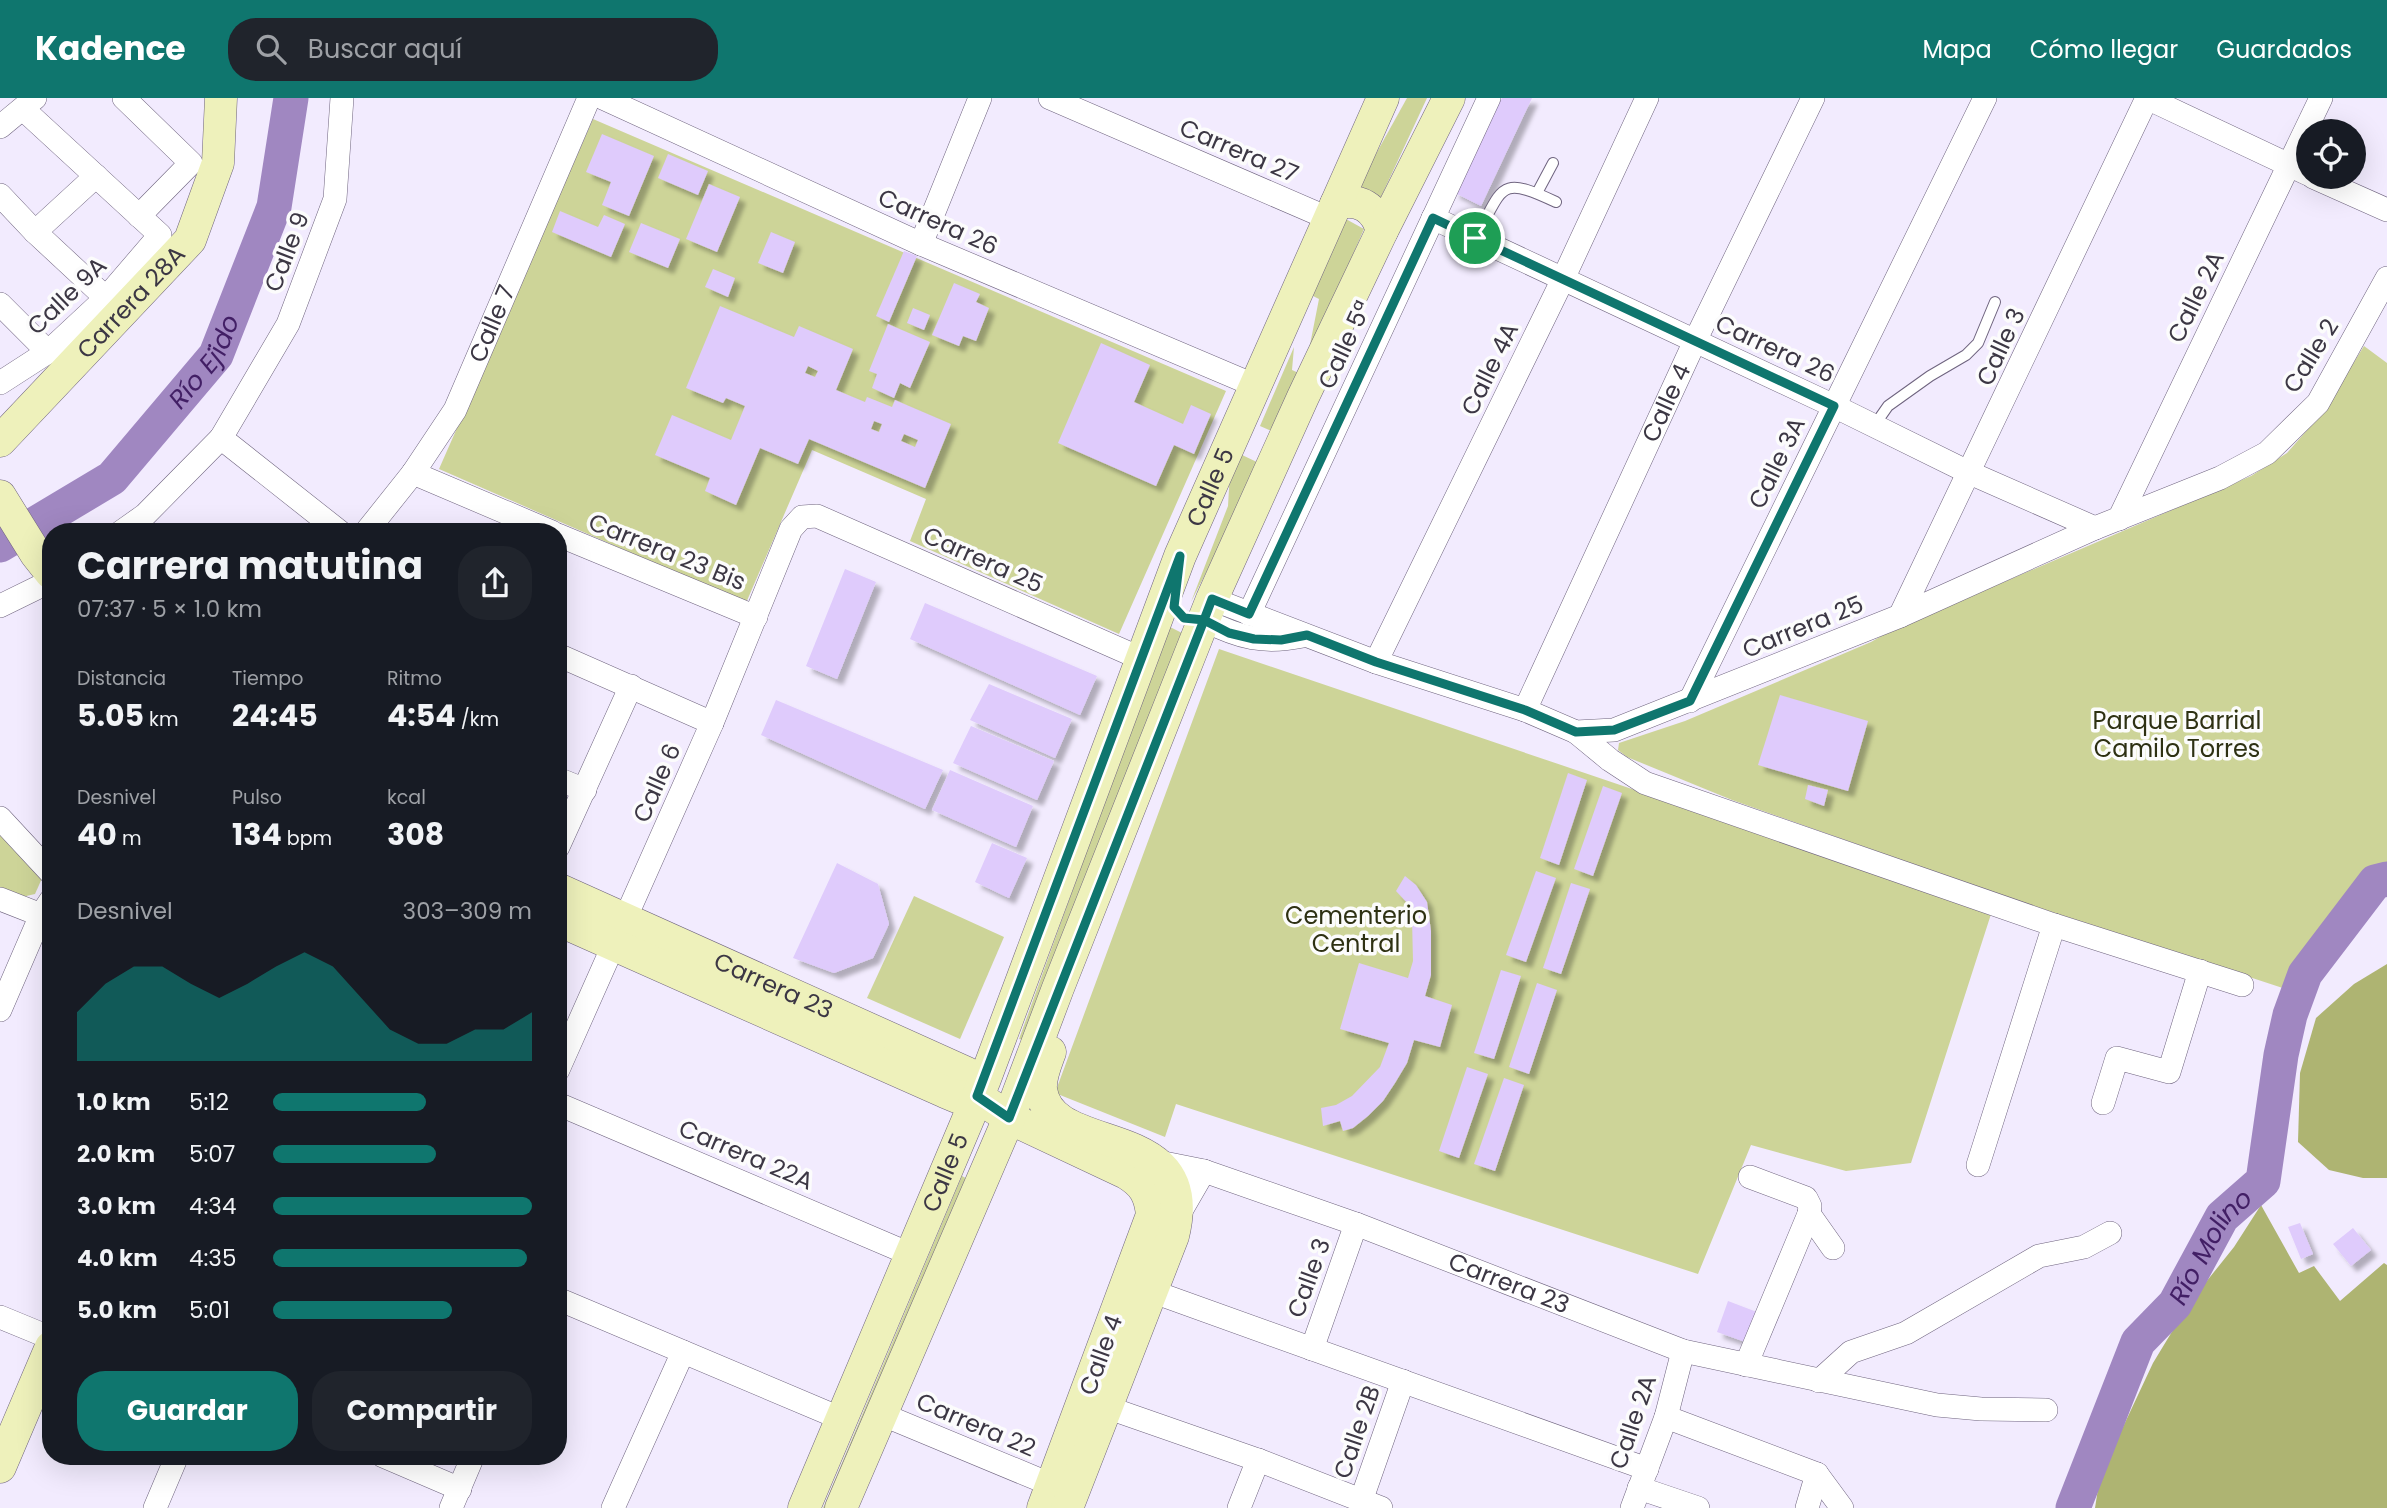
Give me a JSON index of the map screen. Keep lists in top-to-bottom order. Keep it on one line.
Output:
{"streets":{"main road":["Carrera 28A","Calle 4","Calle 5","Carrera 23"],"street":["Carrera 27","Carrera 26","Calle 9","Calle 9A","Calle 2A","Calle 7","Calle 5ª","Calle 3","Calle 2","Calle 4A","Calle 3A","Carrera 23 Bis","Carrera 25","Calle 6","Carrera 22A","Carrera 22","Calle 2B"]},"crossings":[["Carrera 27","Calle 5"],["Carrera 26","Calle 5ª"],["Carrera 26","Calle 3"],["Carrera 26","Calle 4A"],["Carrera 26","Calle 4"],["Carrera 26","Calle 3A"],["Carrera 26","Calle 5"],["Carrera 26","Carrera 25"],["Calle 2A","Carrera 25"],["Calle 2A","Carrera 23"],["Calle 7","Carrera 23 Bis"],["Calle 5ª","Carrera 25"],["Calle 3","Carrera 25"],["Calle 3","Carrera 23"],["Calle 2","Carrera 25"],["Calle 4A","Carrera 25"],["Calle 4","Carrera 25"],["Calle 4","Carrera 23"],["Calle 4","Carrera 22"],["Calle 3A","Carrera 25"],["Calle 5","Carrera 25"],["Calle 5","Carrera 23"],["Calle 5","Carrera 22A"],["Calle 5","Carrera 22"],["Carrera 23 Bis","Calle 6"],["Carrera 25","Calle 6"],["Calle 6","Carrera 23"]],"water":["Río Ejido","Río Molino"],"parks":["Parque Barrial Camilo Torres","Cementerio Central"],"page":{"header":"Kadence","search":"Buscar aquí","nav":["Mapa","Cómo llegar","Guardados"],"heading":["Carrera matutina","07:37 · 5 × 1.0 km"],"stats":[["Distancia","5.05 km"],["Tiempo","24:45"],["Ritmo","4:54 /km"],["Desnivel","40 m"],["Pulso","134 bpm"],["kcal","308"]],"chart":["Desnivel","303–309 m"],"list":[{"name":"1.0 km","note":"5:12"},{"name":"2.0 km","note":"5:07"},{"name":"3.0 km","note":"4:34"},{"name":"4.0 km","note":"4:35"},{"name":"5.0 km","note":"5:01"}],"buttons":["Guardar","Compartir"]}}
